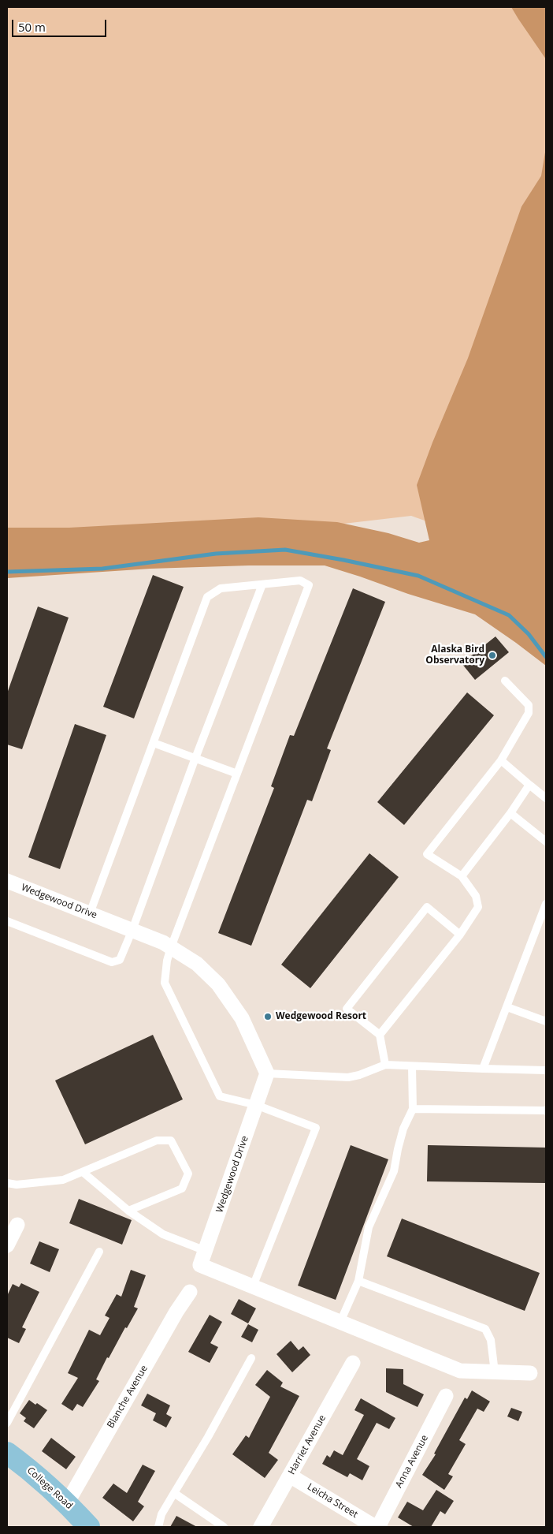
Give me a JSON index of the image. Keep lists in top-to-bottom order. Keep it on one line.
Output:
{"streets":{"main road":["College Road"],"street":["Wedgewood Drive","Blanche Avenue","Harriet Avenue","Anna Avenue","Leicha Street"]},"crossings":[["Blanche Avenue","College Road"],["Harriet Avenue","Leicha Street"],["Anna Avenue","Leicha Street"]],"places":["Alaska Bird Observatory","Wedgewood Resort"],"scale_bar":"50 m"}
